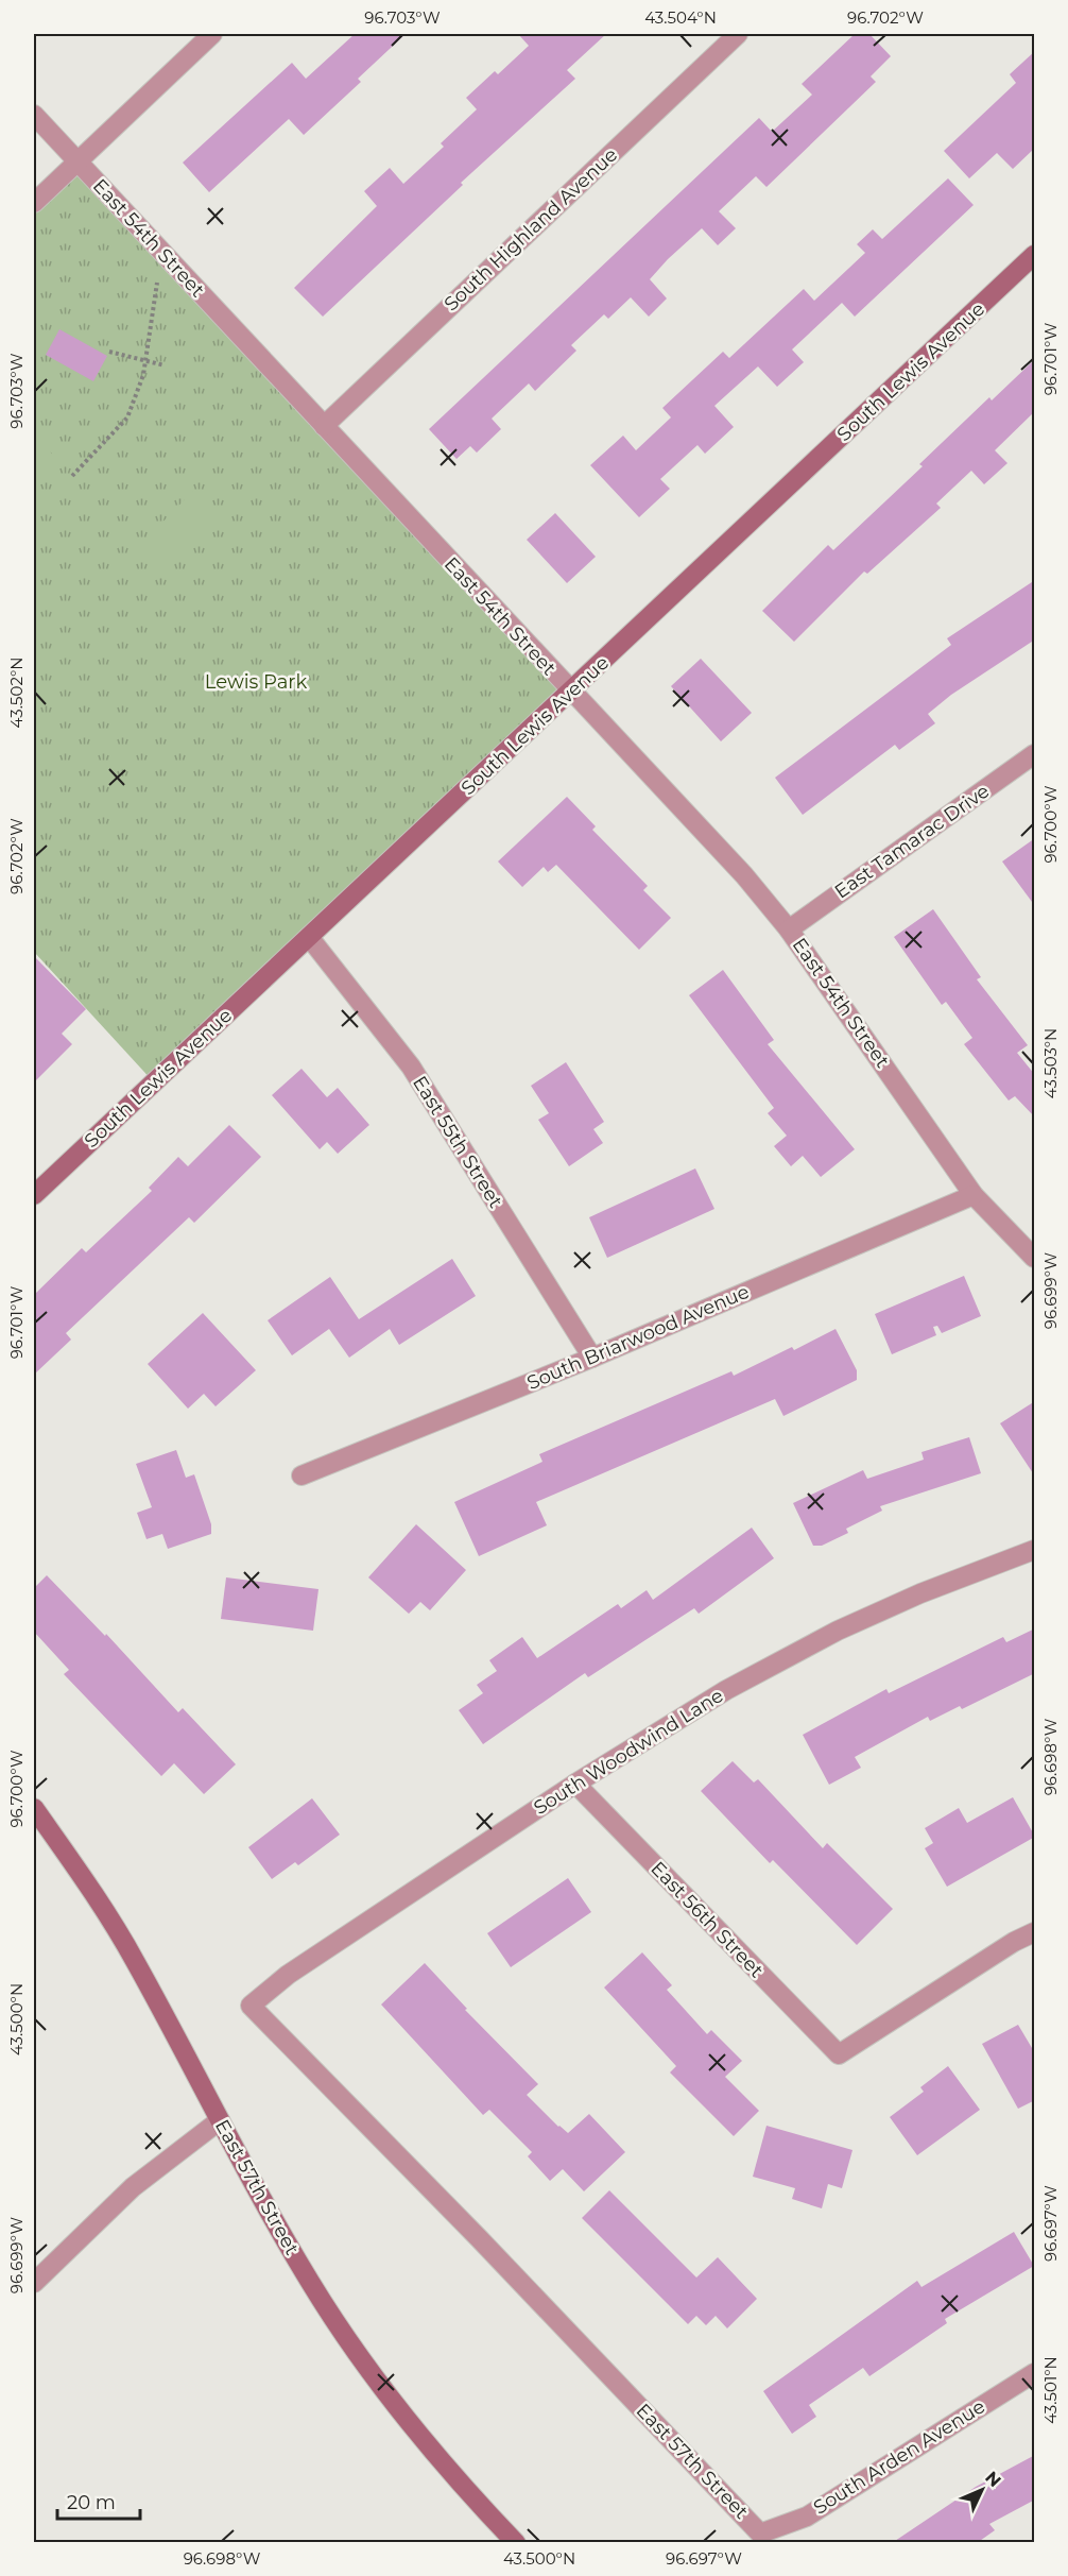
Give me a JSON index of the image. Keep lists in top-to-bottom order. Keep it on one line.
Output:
{"streets":{"street":["South Highland Avenue","East 54th Street","South Lewis Avenue","East Tamarac Drive","East 55th Street","South Briarwood Avenue","South Woodwind Lane","East 56th Street","East 57th Street","South Arden Avenue"]},"crossings":[["South Highland Avenue","East 54th Street"],["East 54th Street","South Lewis Avenue"],["East 54th Street","East Tamarac Drive"],["East 54th Street","South Briarwood Avenue"],["South Lewis Avenue","East 55th Street"],["East 55th Street","South Briarwood Avenue"],["South Woodwind Lane","East 56th Street"],["South Woodwind Lane","East 57th Street"],["East 57th Street","South Arden Avenue"]],"parks":["Lewis Park"],"scale_bar":"20 m","north":"top right","coordinates":["96.703°W","43.504°N","96.702°W","96.701°W","43.502°N","96.700°W","43.503°N","96.699°W","96.698°W","43.500°N","96.697°W","43.501°N"]}
